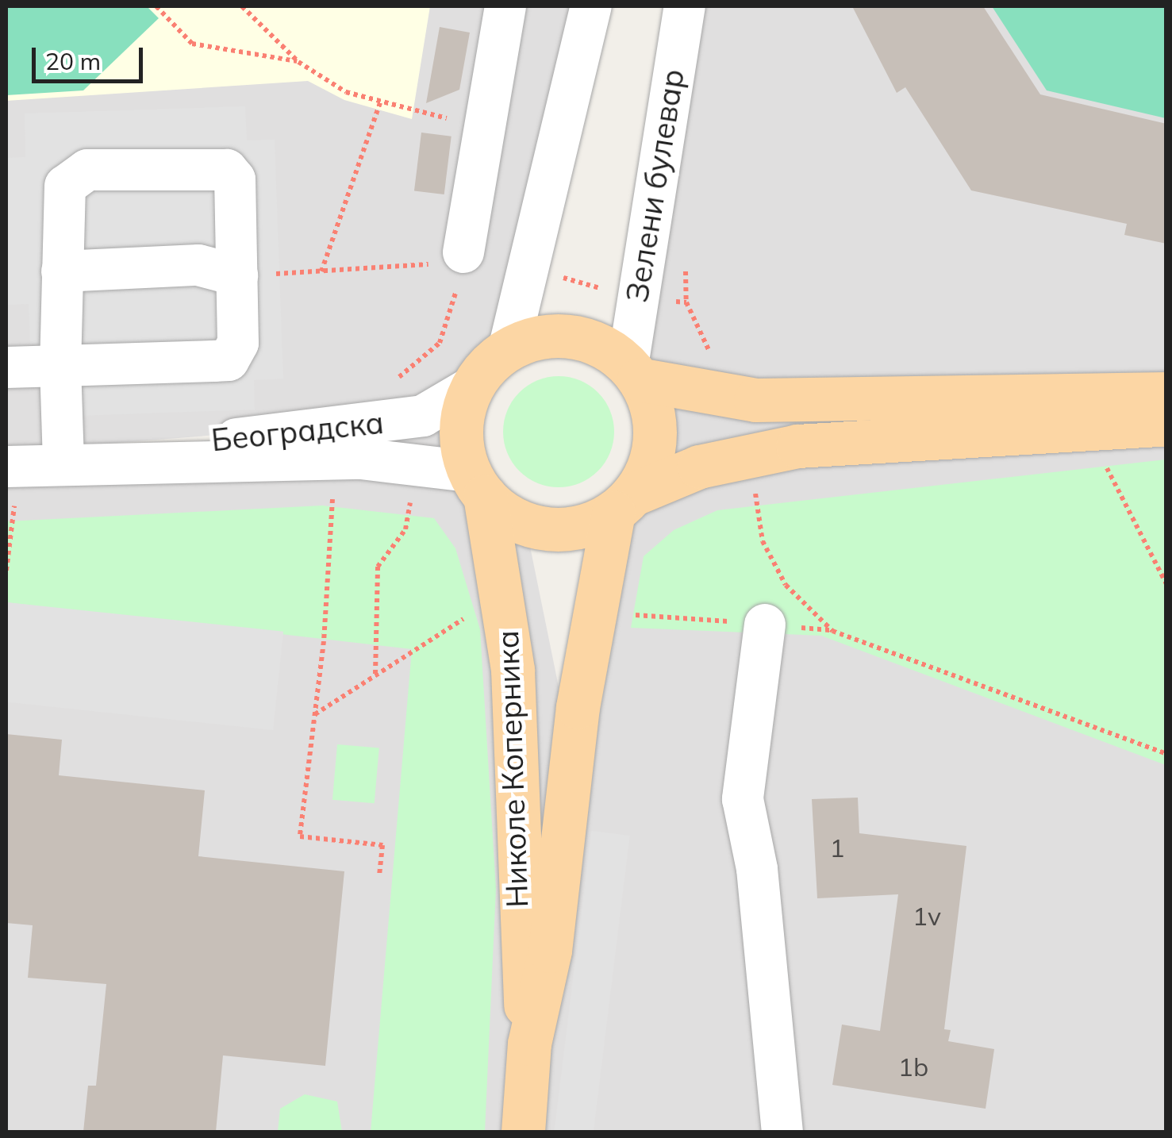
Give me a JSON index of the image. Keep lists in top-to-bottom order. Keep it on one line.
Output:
{"streets":{"main road":["Николе Коперника"],"street":["Зелени булевар","Београдска"]},"crossings":[["Зелени булевар","Београдска"],["Зелени булевар","Николе Коперника"],["Београдска","Николе Коперника"]],"house_numbers":["1","1v","1b"],"scale_bar":"20 m"}
